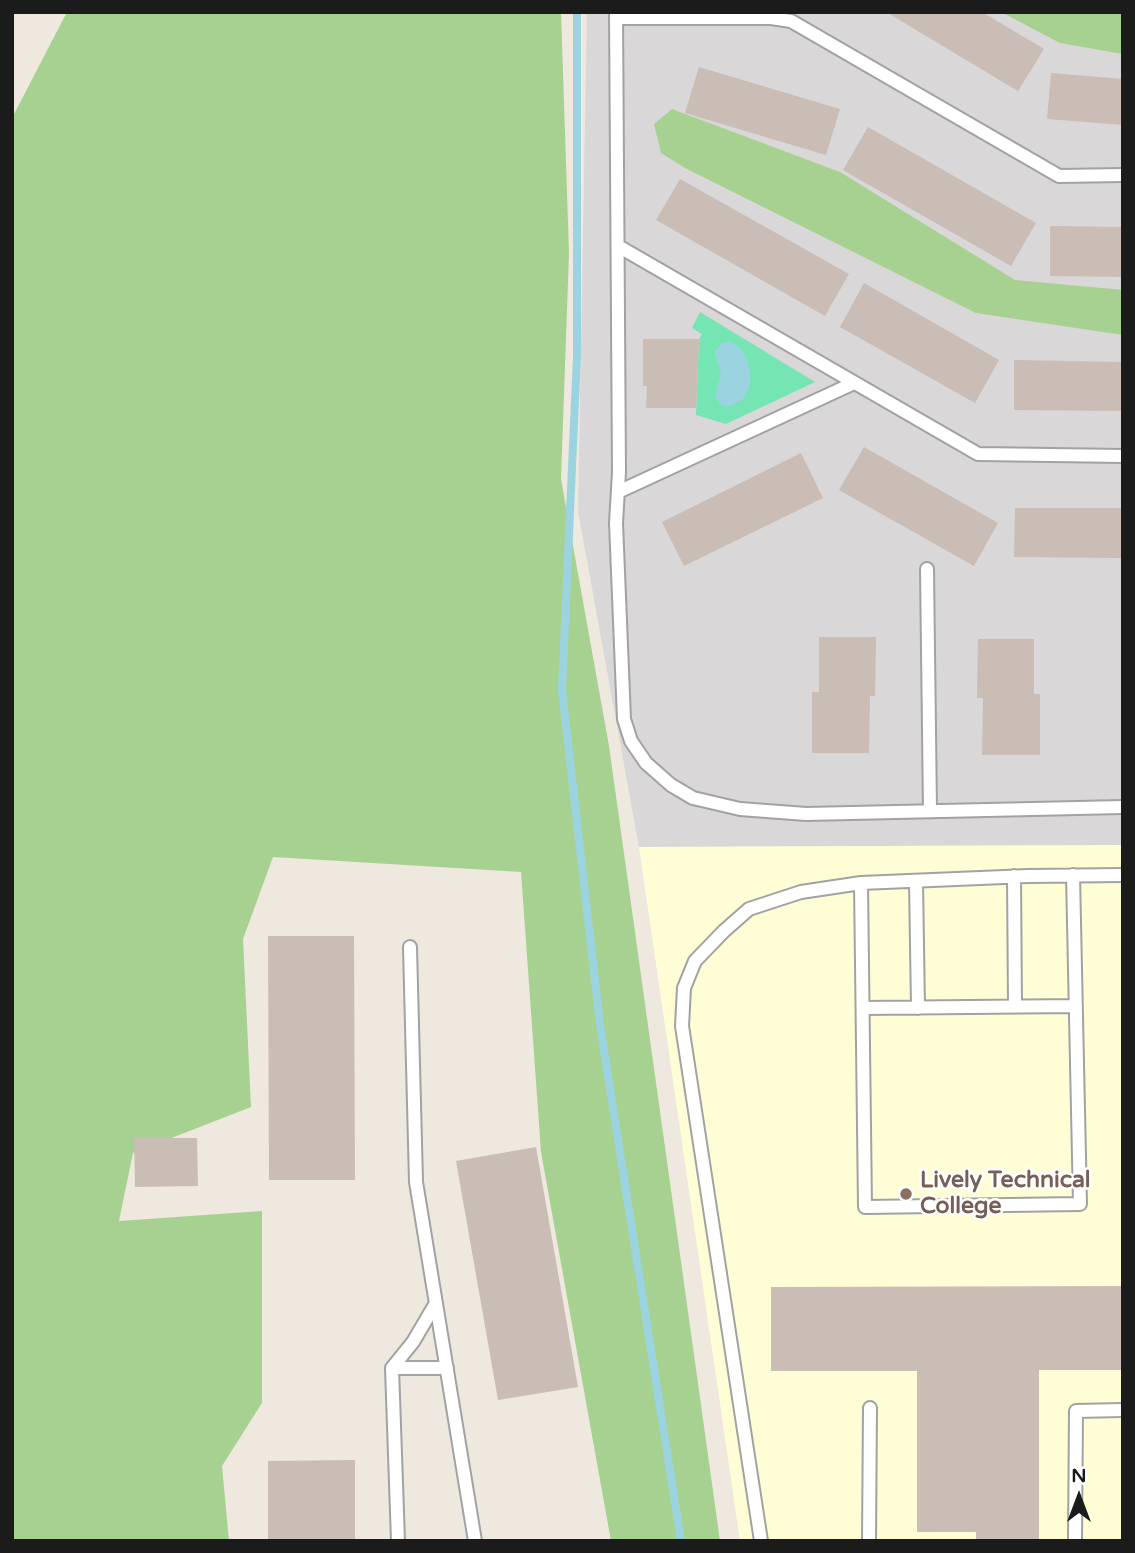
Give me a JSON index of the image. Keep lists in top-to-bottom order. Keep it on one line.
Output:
{"places":["Lively Technical College"],"north":"top"}
